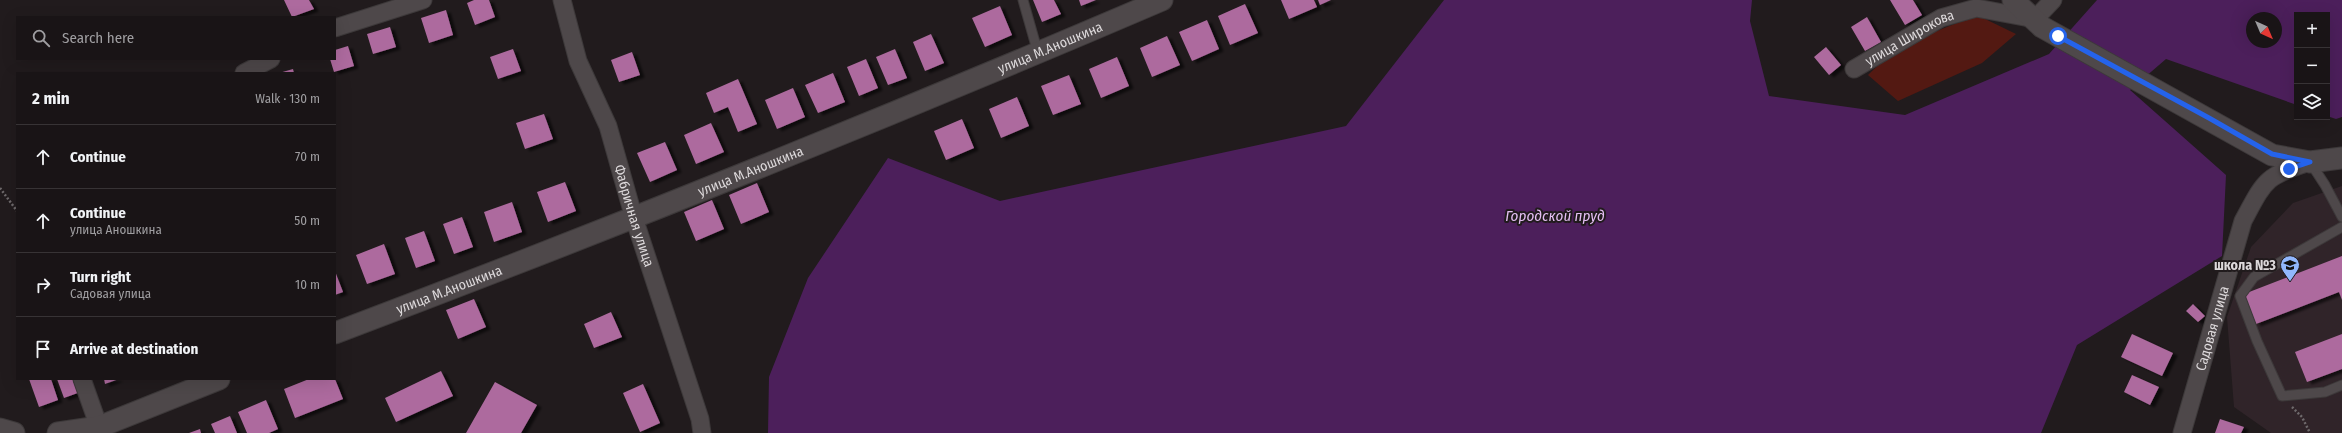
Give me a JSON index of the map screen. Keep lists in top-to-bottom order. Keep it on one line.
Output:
{"streets":{"street":["улица Широкова","улица М.Аношкина","Фабричная улица","Садовая улица"]},"crossings":[["улица М.Аношкина","Фабричная улица"]],"water":["Городской пруд"],"places":{"school or university":["школа №3"]},"north":"bottom right","page":{"map_buttons":["+","−"],"search":"Search here","heading":["2 min","Walk · 130 m"],"list":[["Continue","70 m"],["Continue","улица Аношкина","50 m"],["Turn right","Садовая улица","10 m"],"Arrive at destination"]}}
